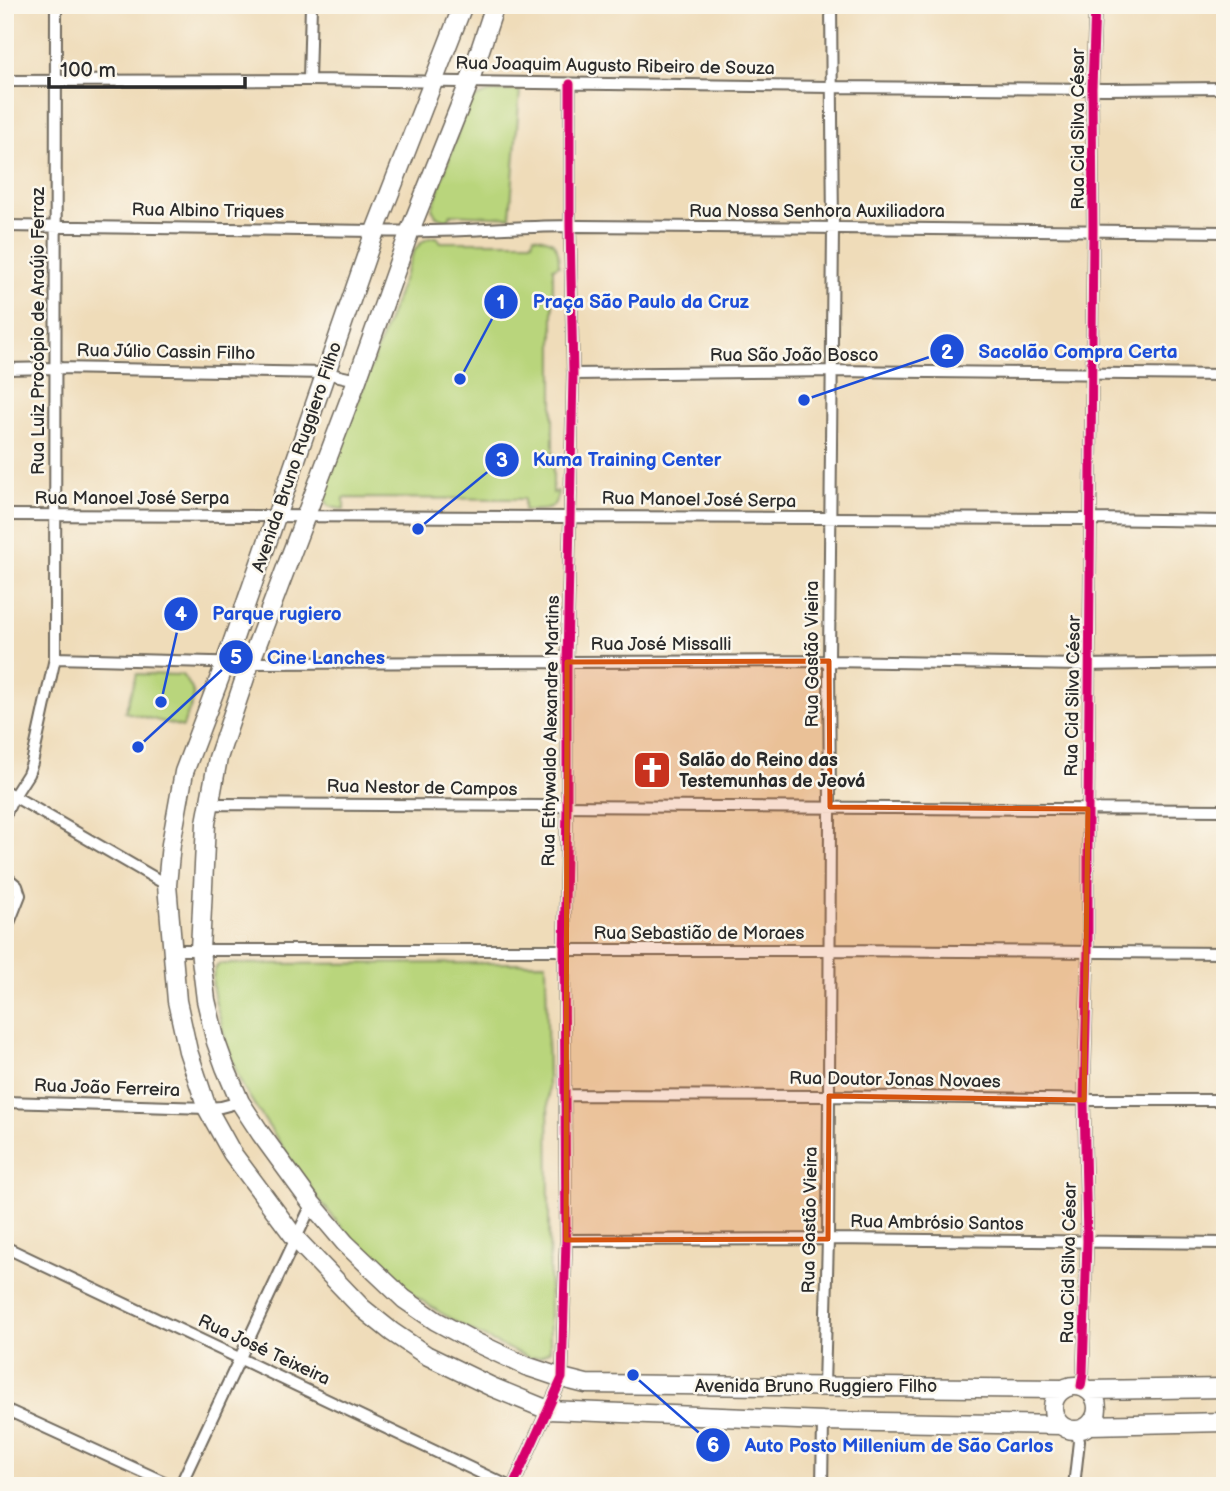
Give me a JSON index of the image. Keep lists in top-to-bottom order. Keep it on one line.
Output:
{"streets":{"main road":["Avenida Bruno Ruggiero Filho"],"street":["Rua Joaquim Augusto Ribeiro de Souza","Rua Cid Silva César","Rua Albino Triques","Rua Nossa Senhora Auxiliadora","Rua Luiz Procópio de Araújo Ferraz","Rua Júlio Cassin Filho","Rua São João Bosco","Rua Manoel José Serpa","Rua José Missalli","Rua Gastão Vieira","Rua Ethywaldo Alexandre Martins","Rua Nestor de Campos","Rua Sebastião de Moraes","Rua Doutor Jonas Novaes","Rua João Ferreira","Rua Ambrósio Santos","Rua José Teixeira"]},"crossings":[["Rua Joaquim Augusto Ribeiro de Souza","Rua Cid Silva César"],["Rua Joaquim Augusto Ribeiro de Souza","Rua Luiz Procópio de Araújo Ferraz"],["Rua Joaquim Augusto Ribeiro de Souza","Avenida Bruno Ruggiero Filho"],["Rua Joaquim Augusto Ribeiro de Souza","Rua Gastão Vieira"],["Rua Joaquim Augusto Ribeiro de Souza","Rua Ethywaldo Alexandre Martins"],["Rua Cid Silva César","Rua Nossa Senhora Auxiliadora"],["Rua Cid Silva César","Rua São João Bosco"],["Rua Cid Silva César","Avenida Bruno Ruggiero Filho"],["Rua Cid Silva César","Rua Manoel José Serpa"],["Rua Cid Silva César","Rua José Missalli"],["Rua Cid Silva César","Rua Nestor de Campos"],["Rua Cid Silva César","Rua Sebastião de Moraes"],["Rua Cid Silva César","Rua Doutor Jonas Novaes"],["Rua Cid Silva César","Rua Ambrósio Santos"],["Rua Albino Triques","Rua Nossa Senhora Auxiliadora"],["Rua Albino Triques","Rua Luiz Procópio de Araújo Ferraz"],["Rua Albino Triques","Avenida Bruno Ruggiero Filho"],["Rua Nossa Senhora Auxiliadora","Avenida Bruno Ruggiero Filho"],["Rua Nossa Senhora Auxiliadora","Rua Gastão Vieira"],["Rua Nossa Senhora Auxiliadora","Rua Ethywaldo Alexandre Martins"],["Rua Luiz Procópio de Araújo Ferraz","Rua Júlio Cassin Filho"],["Rua Luiz Procópio de Araújo Ferraz","Rua Manoel José Serpa"],["Rua Luiz Procópio de Araújo Ferraz","Rua José Missalli"],["Rua Júlio Cassin Filho","Avenida Bruno Ruggiero Filho"],["Rua São João Bosco","Rua Gastão Vieira"],["Rua São João Bosco","Rua Ethywaldo Alexandre Martins"],["Avenida Bruno Ruggiero Filho","Rua Manoel José Serpa"],["Avenida Bruno Ruggiero Filho","Rua José Missalli"],["Avenida Bruno Ruggiero Filho","Rua Gastão Vieira"],["Avenida Bruno Ruggiero Filho","Rua Ethywaldo Alexandre Martins"],["Avenida Bruno Ruggiero Filho","Rua Nestor de Campos"],["Avenida Bruno Ruggiero Filho","Rua Sebastião de Moraes"],["Avenida Bruno Ruggiero Filho","Rua João Ferreira"],["Rua Manoel José Serpa","Rua Gastão Vieira"],["Rua Manoel José Serpa","Rua Ethywaldo Alexandre Martins"],["Rua José Missalli","Rua Gastão Vieira"],["Rua José Missalli","Rua Ethywaldo Alexandre Martins"],["Rua Gastão Vieira","Rua Nestor de Campos"],["Rua Gastão Vieira","Rua Sebastião de Moraes"],["Rua Gastão Vieira","Rua Doutor Jonas Novaes"],["Rua Gastão Vieira","Rua Ambrósio Santos"],["Rua Ethywaldo Alexandre Martins","Rua Nestor de Campos"],["Rua Ethywaldo Alexandre Martins","Rua Sebastião de Moraes"],["Rua Ethywaldo Alexandre Martins","Rua Doutor Jonas Novaes"],["Rua Ethywaldo Alexandre Martins","Rua Ambrósio Santos"]],"places":{"other":["Praça São Paulo da Cruz","Sacolão Compra Certa","Kuma Training Center","Parque rugiero","Cine Lanches","Auto Posto Millenium de São Carlos"],"church":["Salão do Reino das Testemunhas de Jeová"]},"scale_bar":"100 m"}
